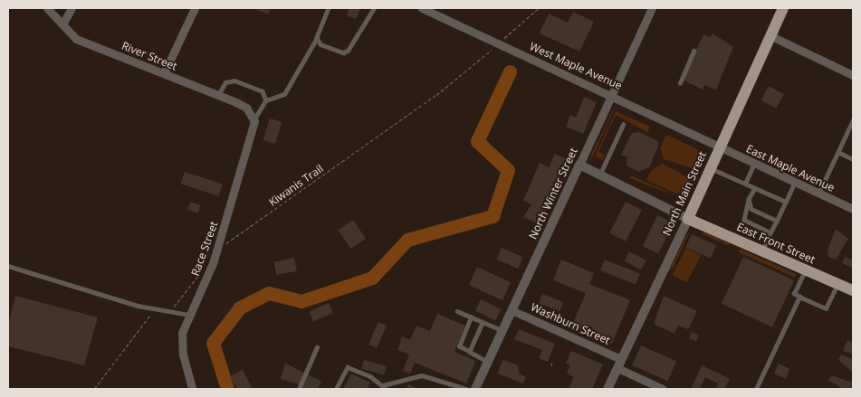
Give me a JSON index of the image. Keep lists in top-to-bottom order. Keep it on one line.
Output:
{"streets":{"main road":["North Main Street","East Front Street"],"street":["River Street","West Maple Avenue","East Maple Avenue","North Winter Street","Race Street","Washburn Street"],"path":["Kiwanis Trail"]},"crossings":[["River Street","Race Street"],["West Maple Avenue","East Maple Avenue"],["West Maple Avenue","Kiwanis Trail"],["West Maple Avenue","North Winter Street"],["West Maple Avenue","North Main Street"],["East Maple Avenue","North Main Street"],["Kiwanis Trail","Race Street"],["North Winter Street","Washburn Street"],["North Main Street","East Front Street"],["North Main Street","Washburn Street"]]}
